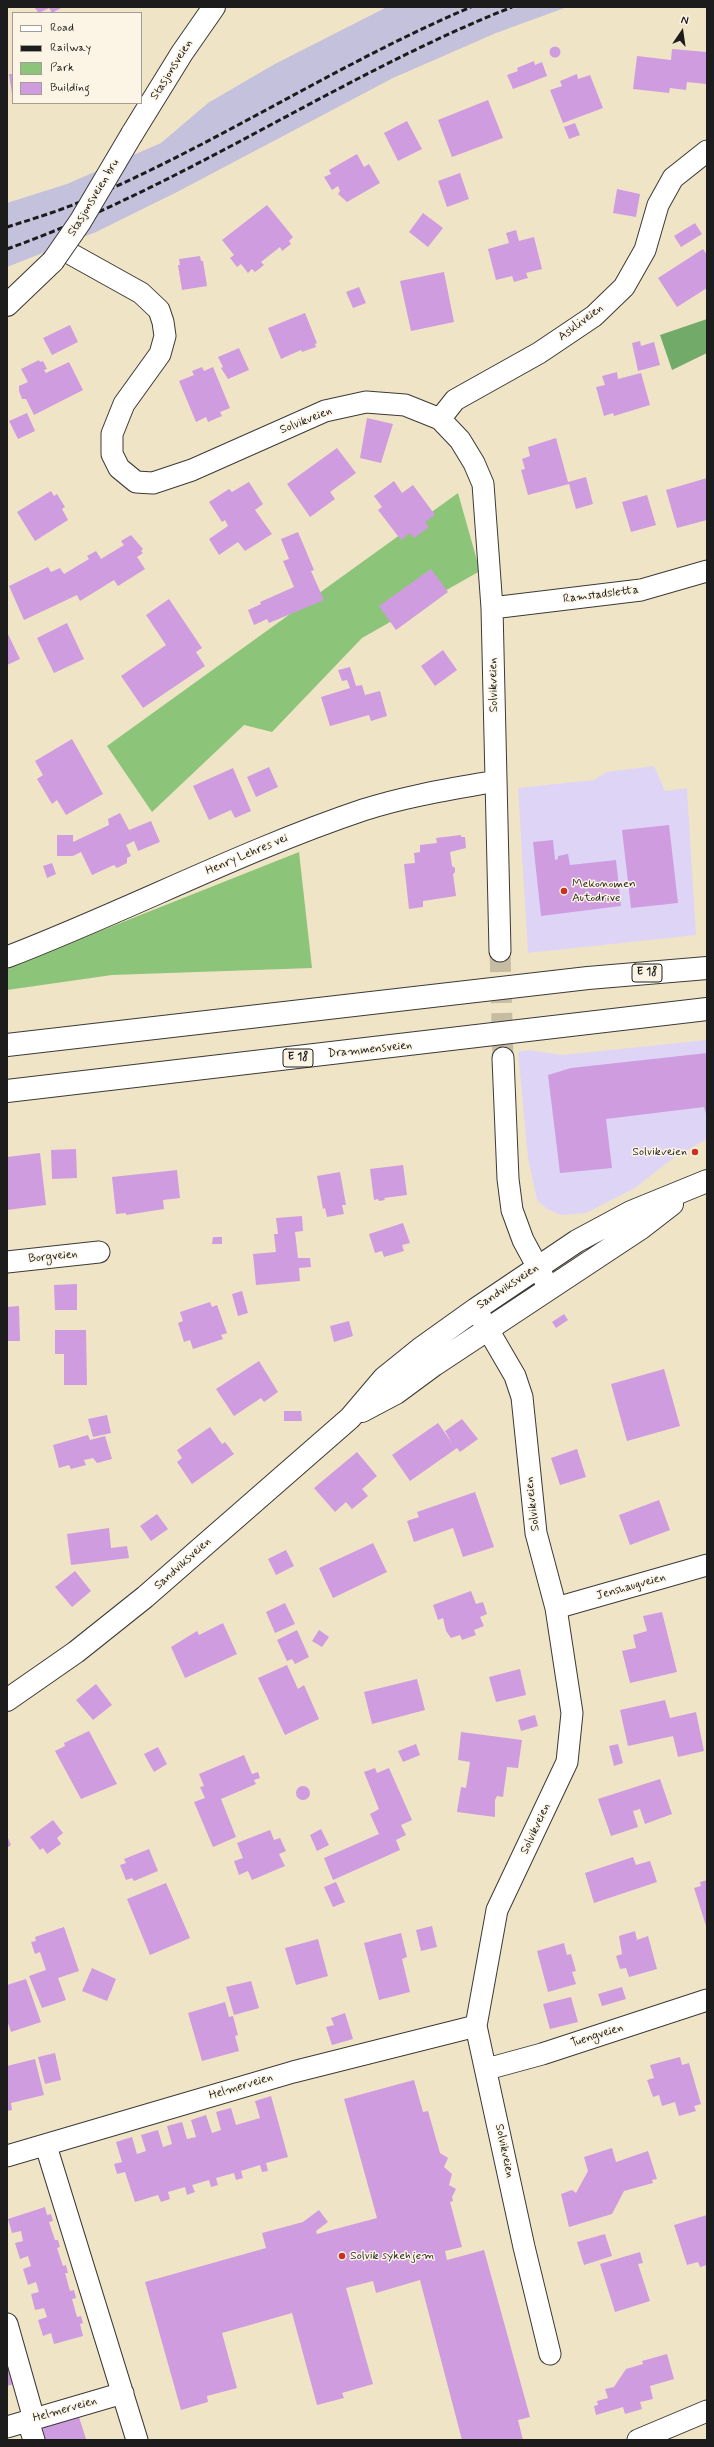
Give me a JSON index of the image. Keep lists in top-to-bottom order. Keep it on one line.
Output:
{"streets":{"main road":["Stasjonsveien","Stasjonsveien bru","E 18","Drammensveien","Sandviksveien"],"street":["Askliveien","Solvikveien","Ramstadsletta","Henry Lehres vei","Borgveien","Jenshaugveien","Tuengveien","Helmerveien"]},"crossings":[["Stasjonsveien","Stasjonsveien bru"],["Stasjonsveien bru","Solvikveien"],["Askliveien","Solvikveien"],["Solvikveien","Ramstadsletta"],["Solvikveien","Henry Lehres vei"],["Solvikveien","Sandviksveien"],["Solvikveien","Jenshaugveien"],["Solvikveien","Tuengveien"],["Solvikveien","Helmerveien"]],"places":["Mekonomen Autodrive","Solvikveien","Solvik sykehjem"],"legend":["Road","Railway","Park","Building"],"north":"top"}
